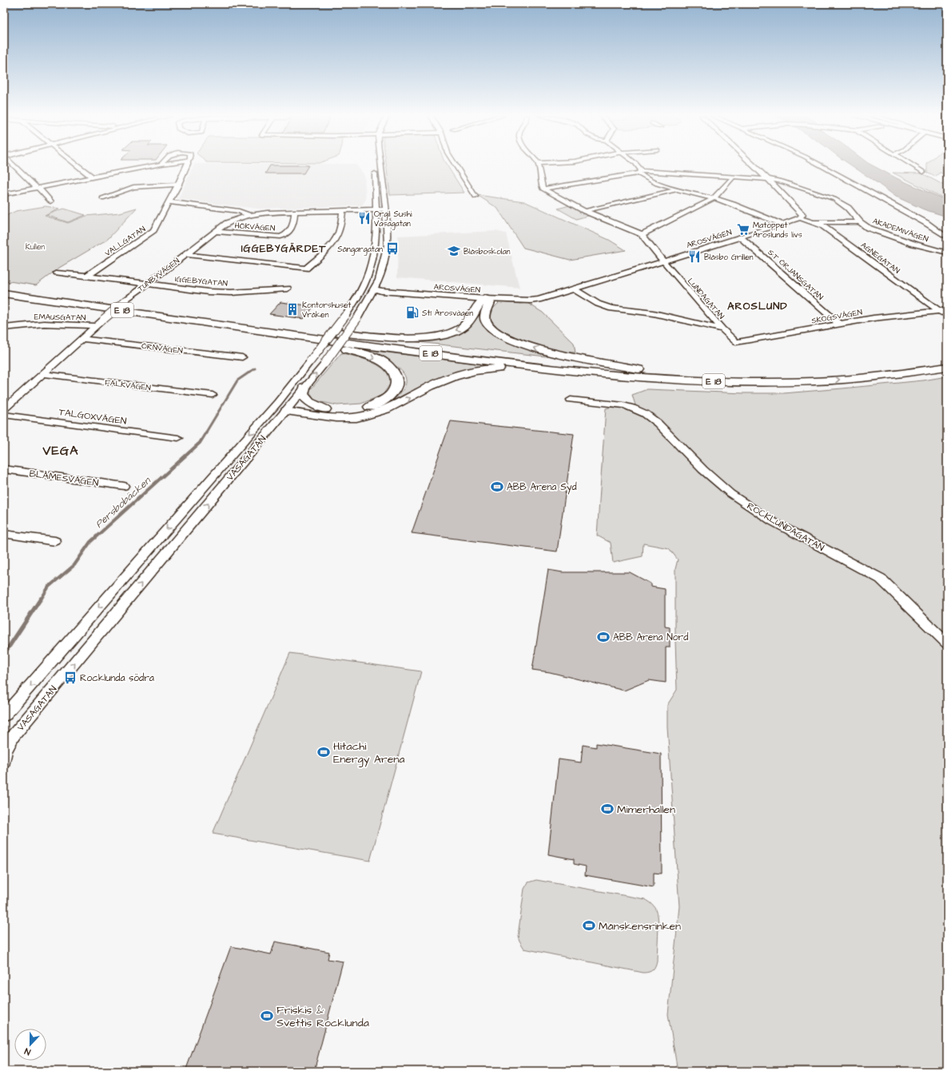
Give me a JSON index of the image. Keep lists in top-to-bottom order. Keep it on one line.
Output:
{"streets":{"highway":["E 18"],"street":["HÖKVÄGEN","AKADEMIVÄGEN","AROSVÄGEN","VALLGATAN","AGNEGATAN","TUNBYVÄGEN","S:T ÖRJANSGATAN","IGGEBYGATAN","LUNDAGATAN","SKOGSVÄGEN","EMAUSGATAN","ÖRNVÄGEN","FALKVÄGEN","TALGOXVÄGEN","VASAGATAN","BLÅMESVÄGEN","ROCKLUNDAGATAN"]},"crossings":[["HÖKVÄGEN","TUNBYVÄGEN"],["AROSVÄGEN","AGNEGATAN"],["AROSVÄGEN","S:T ÖRJANSGATAN"],["AROSVÄGEN","LUNDAGATAN"],["AROSVÄGEN","E 18"],["AROSVÄGEN","VASAGATAN"],["VALLGATAN","IGGEBYGATAN"],["AGNEGATAN","SKOGSVÄGEN"],["TUNBYVÄGEN","IGGEBYGATAN"],["TUNBYVÄGEN","EMAUSGATAN"],["TUNBYVÄGEN","ÖRNVÄGEN"],["TUNBYVÄGEN","FALKVÄGEN"],["S:T ÖRJANSGATAN","SKOGSVÄGEN"],["LUNDAGATAN","SKOGSVÄGEN"],["E 18","VASAGATAN"]],"districts":["IGGEBYGÄRDET","AROSLUND","VEGA"],"water":["Persbobäcken"],"parks":["Kullen"],"places":{"restaurant":["Orgil Sushi Vasagatan","Blåsbo Grillen"],"supermarket":["Matöppet Aroslunds livs"],"bus stop":["Sångargatan","Rocklunda södra"],"school or university":["Blåsboskolan"],"building":["Kontorshuset Vråken"],"fuel station":["St1 Arosvägen"],"sports":["ABB Arena Syd","ABB Arena Nord","Hitachi Energy Arena","Mimerhallen","Månskensrinken","Friskis & Svettis Rocklunda"]},"north":"bottom"}
